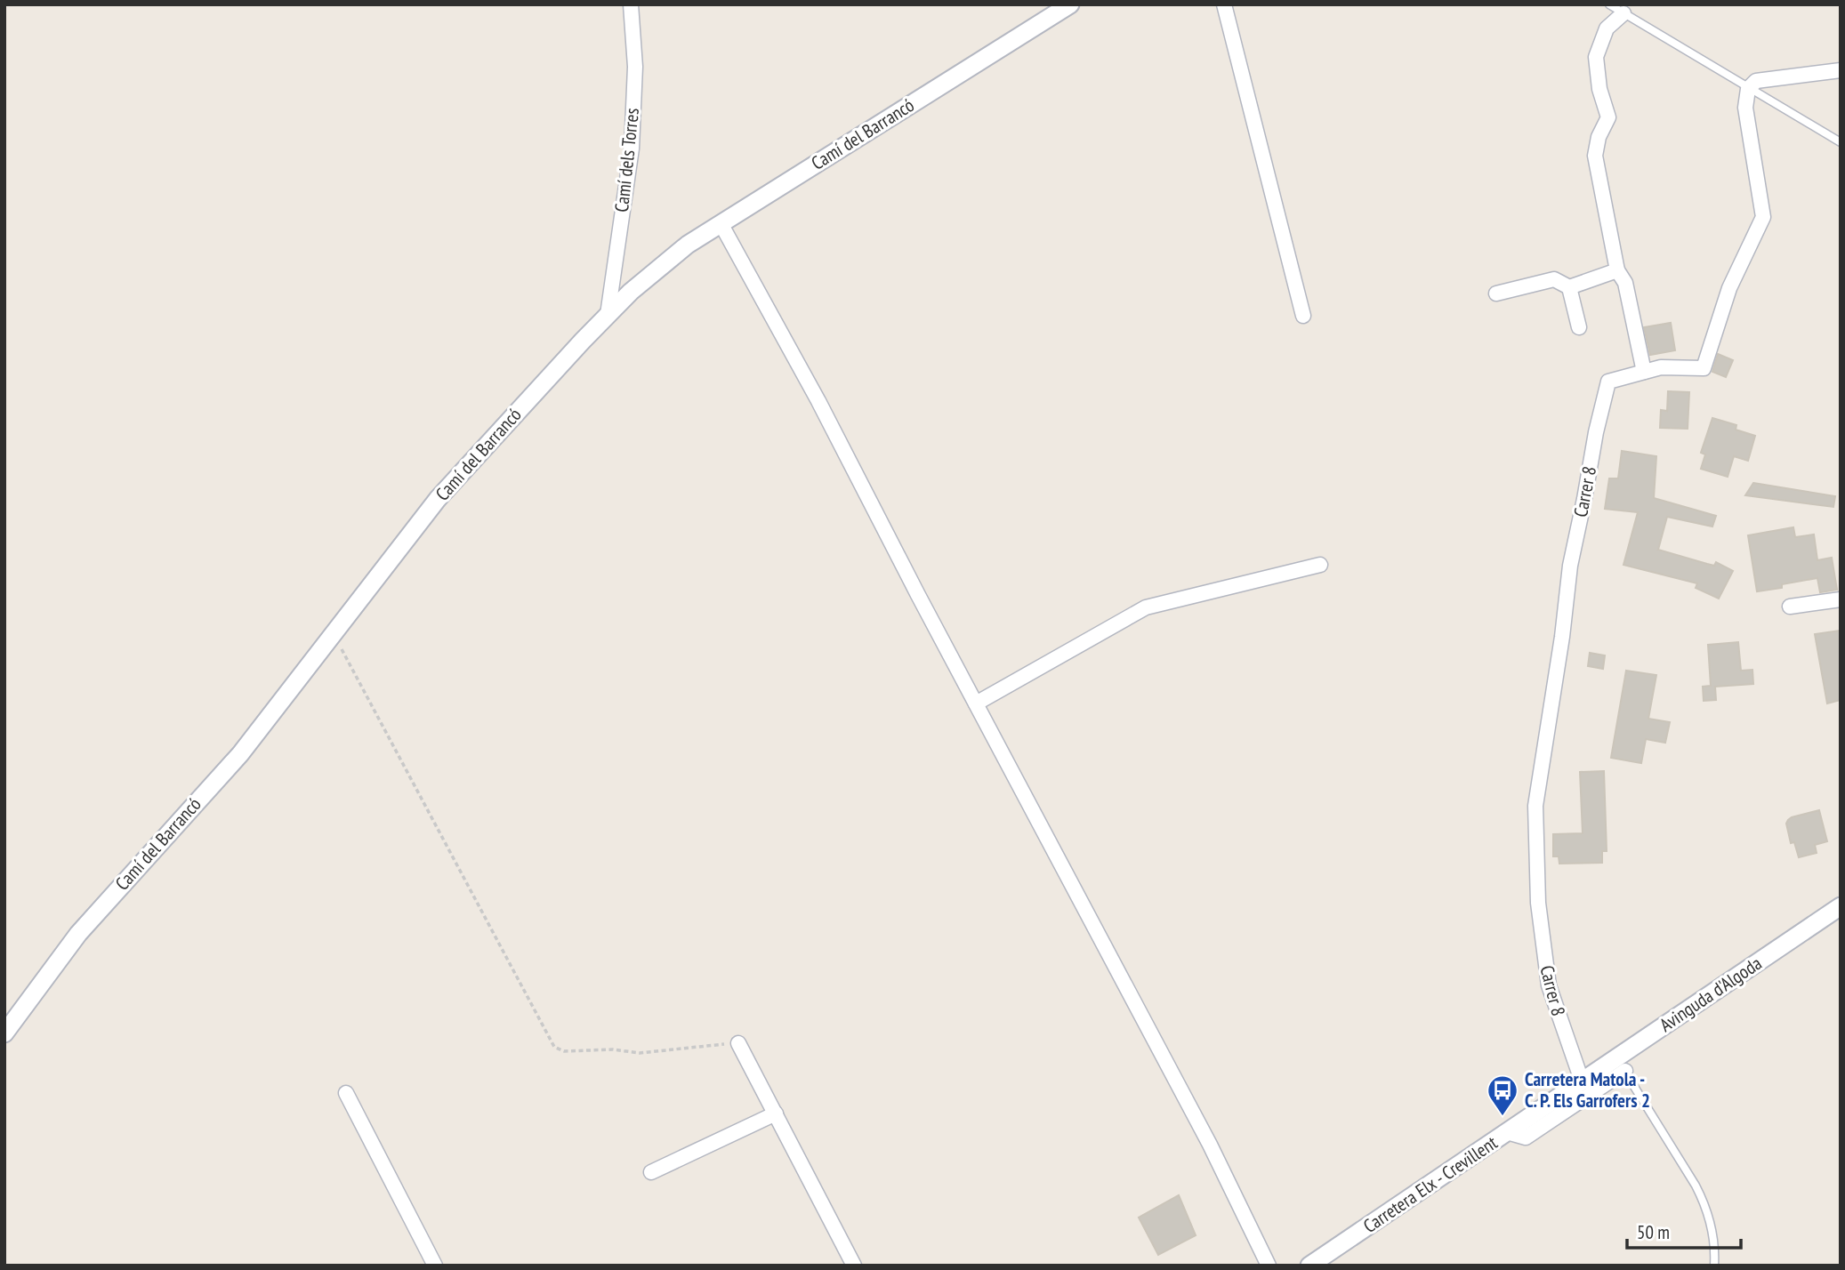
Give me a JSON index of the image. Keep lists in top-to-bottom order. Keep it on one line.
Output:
{"streets":{"street":["Camí del Barrancó","Camí dels Torres","Carrer 8","Avinguda d'Algoda","Carretera Elx - Crevillent"]},"crossings":[["Camí del Barrancó","Camí dels Torres"],["Carrer 8","Avinguda d'Algoda"],["Carrer 8","Carretera Elx - Crevillent"],["Avinguda d'Algoda","Carretera Elx - Crevillent"]],"places":{"bus stop":["Carretera Matola - C. P. Els Garrofers 2"]},"scale_bar":"50 m"}
